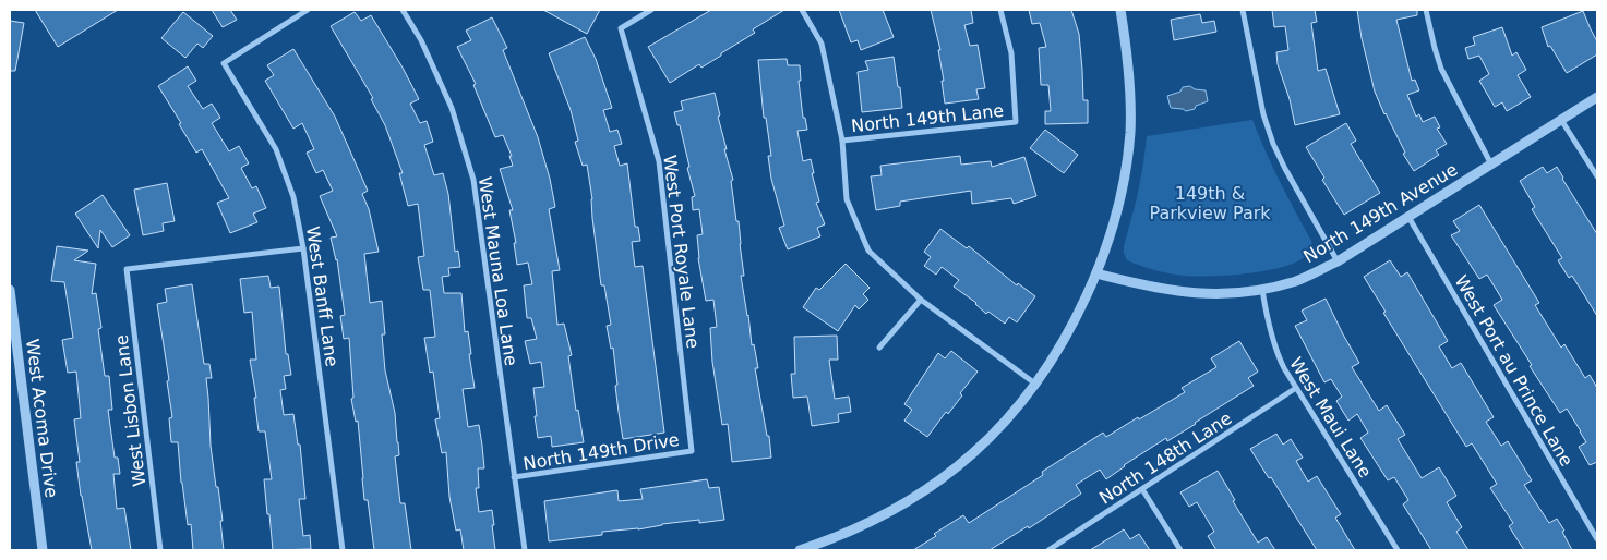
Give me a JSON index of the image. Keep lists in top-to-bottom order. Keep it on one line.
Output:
{"streets":{"street":["North 149th Lane","North 149th Avenue","West Port Royale Lane","West Mauna Loa Lane","West Banff Lane","West Port au Prince Lane","West Lisbon Lane","West Maui Lane","West Acoma Drive","North 149th Drive","North 148th Lane"]},"crossings":[["North 149th Avenue","West Port au Prince Lane"],["North 149th Avenue","West Maui Lane"],["West Port Royale Lane","North 149th Drive"],["West Mauna Loa Lane","North 149th Drive"],["West Banff Lane","West Lisbon Lane"],["West Maui Lane","North 148th Lane"]],"parks":["149th & Parkview Park"]}
